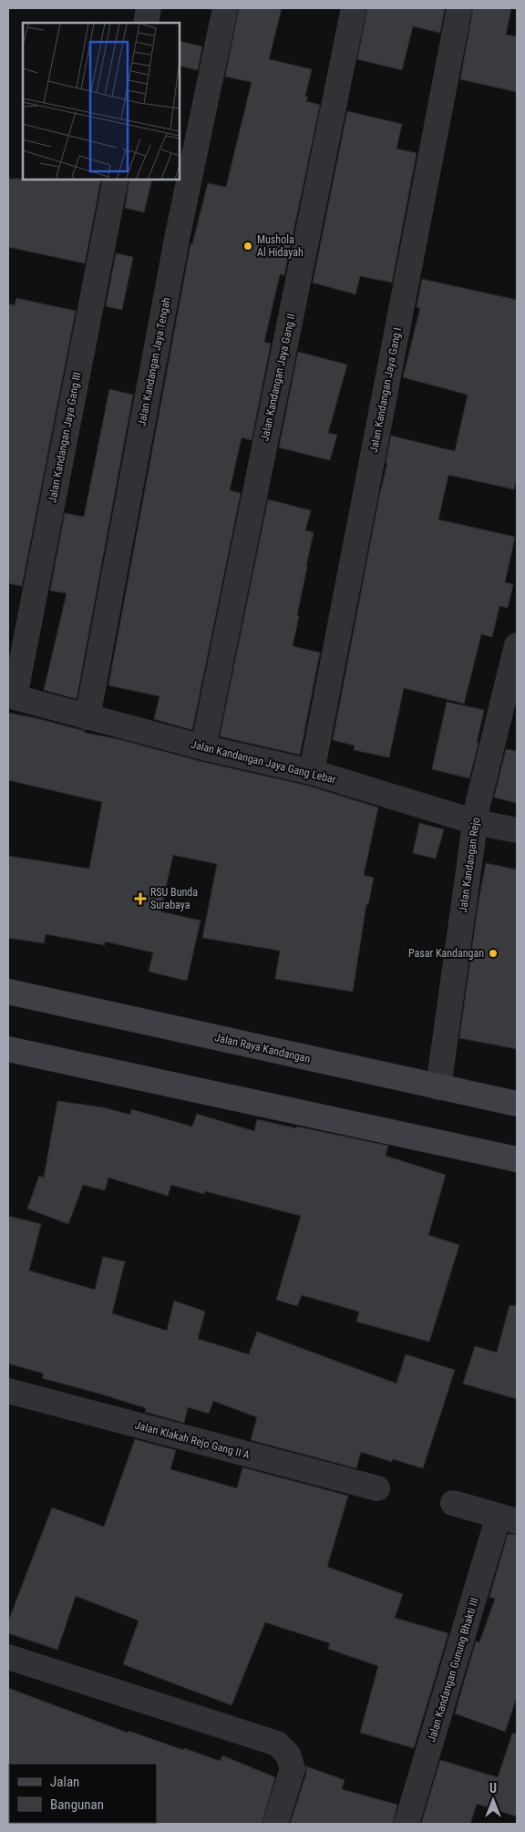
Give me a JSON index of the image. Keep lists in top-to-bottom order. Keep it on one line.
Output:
{"streets":{"main road":["Jalan Raya Kandangan"],"street":["Jalan Kandangan Jaya Tengah","Jalan Kandangan Jaya Gang II","Jalan Kandangan Jaya Gang I","Jalan Kandangan Jaya Gang III","Jalan Kandangan Jaya Gang Lebar","Jalan Kandangan Rejo","Jalan Klakah Rejo Gang II A","Jalan Kandangan Gunung Bhakti III"]},"crossings":[["Jalan Kandangan Jaya Tengah","Jalan Kandangan Jaya Gang Lebar"],["Jalan Kandangan Jaya Gang II","Jalan Kandangan Jaya Gang Lebar"],["Jalan Kandangan Jaya Gang I","Jalan Kandangan Jaya Gang Lebar"],["Jalan Kandangan Jaya Gang III","Jalan Kandangan Jaya Gang Lebar"],["Jalan Kandangan Jaya Gang Lebar","Jalan Kandangan Rejo"],["Jalan Kandangan Rejo","Jalan Raya Kandangan"]],"places":{"other":["Mushola Al Hidayah","Pasar Kandangan"],"health":["RSU Bunda Surabaya"]},"legend":["Jalan","Bangunan"],"north":"top"}
